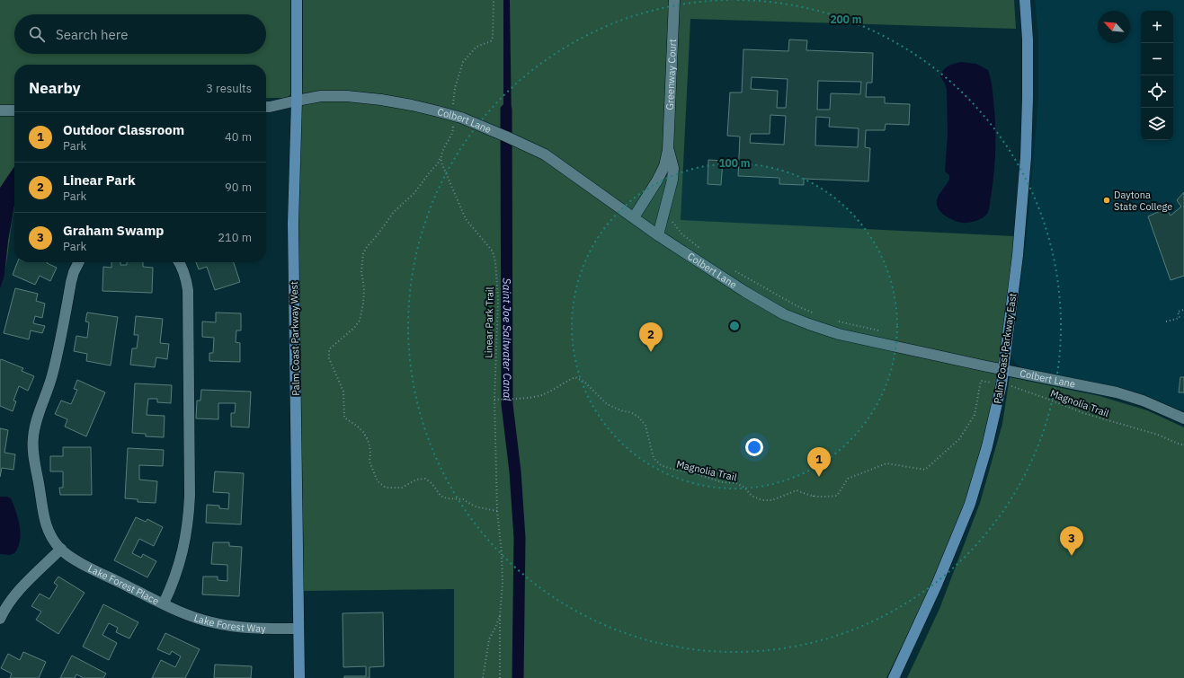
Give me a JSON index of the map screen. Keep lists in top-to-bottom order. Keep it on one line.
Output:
{"streets":{"main road":["Palm Coast Parkway West","Palm Coast Parkway East"],"street":["Greenway Court","Colbert Lane","Lake Forest Place","Lake Forest Way"],"path":["Linear Park Trail","Magnolia Trail"]},"crossings":[["Colbert Lane","Palm Coast Parkway West"],["Colbert Lane","Palm Coast Parkway East"],["Linear Park Trail","Magnolia Trail"],["Palm Coast Parkway West","Lake Forest Way"],["Palm Coast Parkway East","Magnolia Trail"],["Lake Forest Place","Lake Forest Way"]],"water":["Saint Joe Saltwater Canal"],"places":["Daytona State College"],"north":"top left","page":{"map_buttons":["+","−"],"search":"Search here","heading":["Nearby","3 results"],"list":[{"mark":"1","name":"Outdoor Classroom","note":"Park","value":"40 m"},{"mark":"2","name":"Linear Park","note":"Park","value":"90 m"},{"mark":"3","name":"Graham Swamp","note":"Park","value":"210 m"}],"pins":["2","1","3"]},"rings":["200 m","100 m"]}
